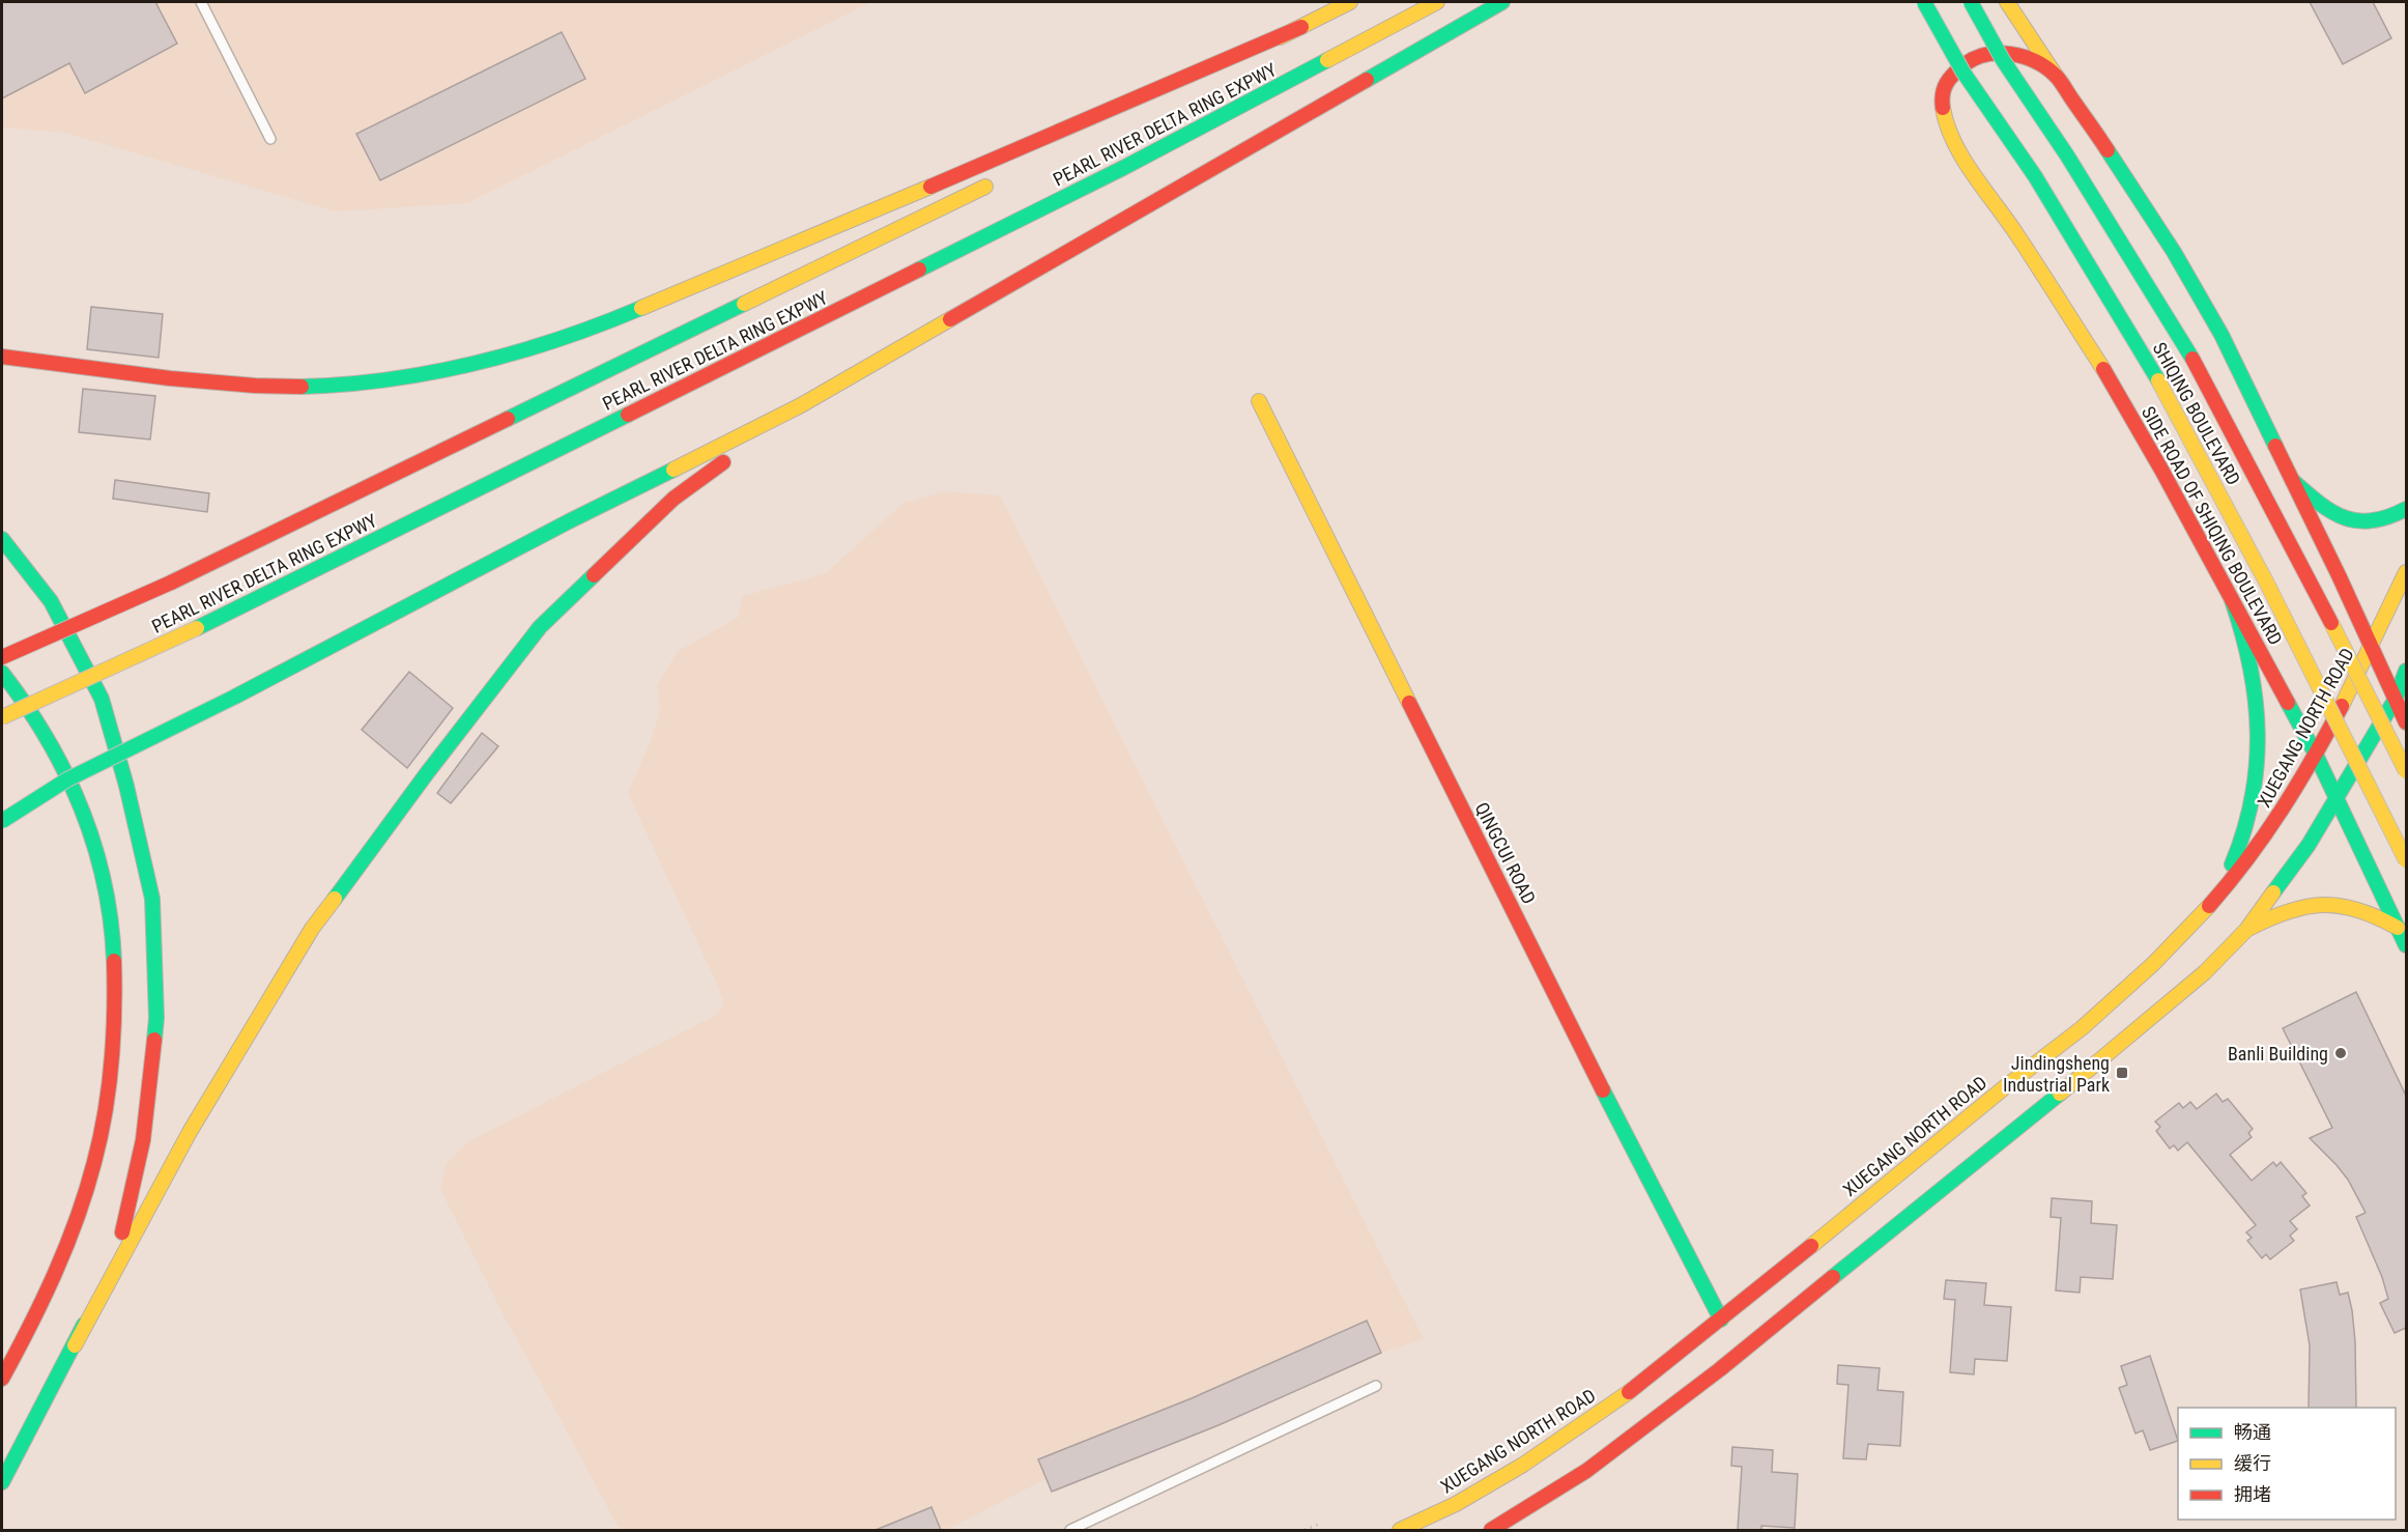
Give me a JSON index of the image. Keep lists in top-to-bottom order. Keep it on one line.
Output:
{"streets":{"main road":["PEARL RIVER DELTA RING EXPWY","SHIQING BOULEVARD","SIDE ROAD OF SHIQING BOULEVARD","XUEGANG NORTH ROAD","QINGCUI ROAD"]},"crossings":[["SIDE ROAD OF SHIQING BOULEVARD","XUEGANG NORTH ROAD"],["XUEGANG NORTH ROAD","QINGCUI ROAD"]],"places":{"other":["Banli Building"],"transit":["Jindingsheng Industrial Park"]},"legend":["畅通","缓行","拥堵"]}
